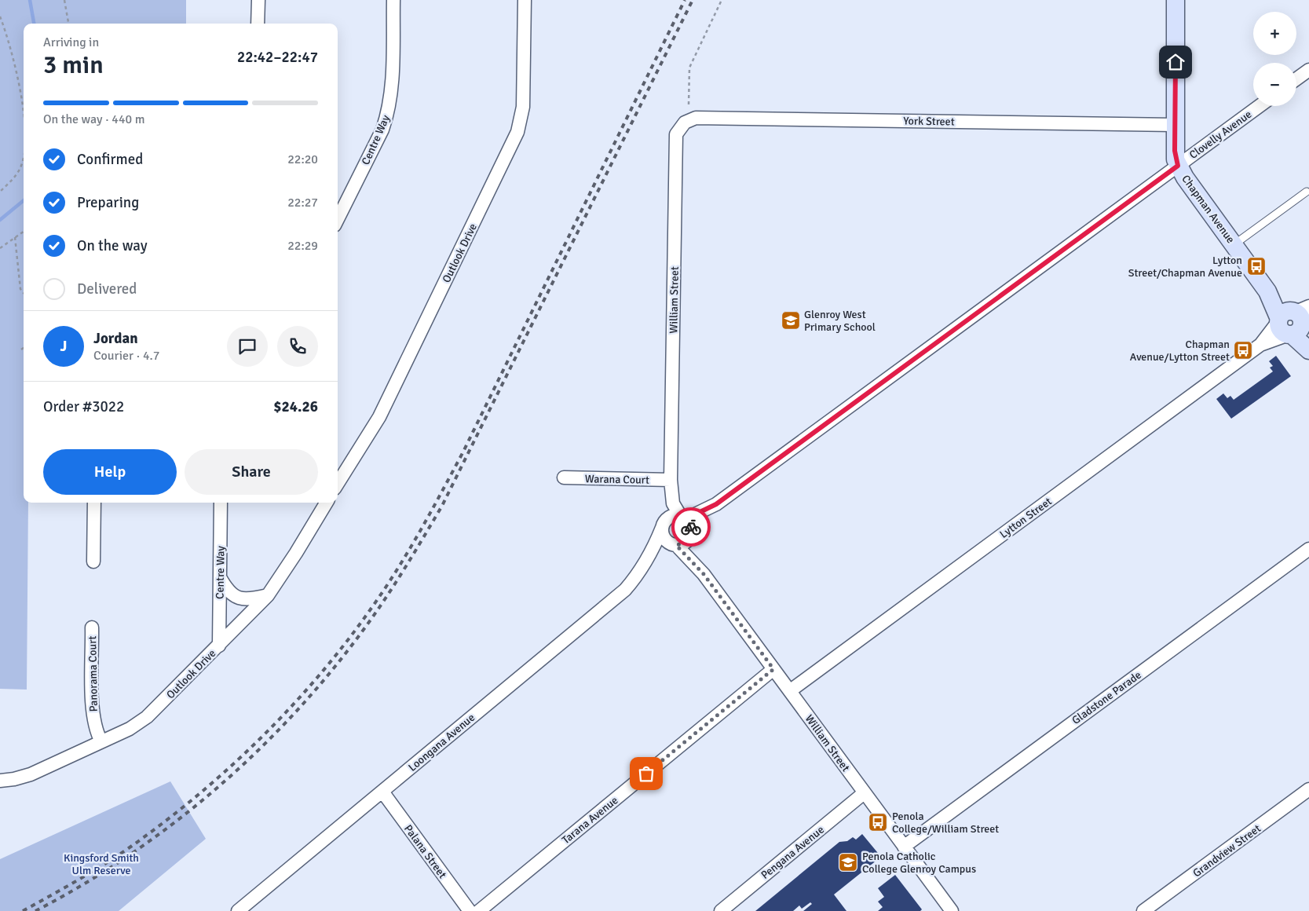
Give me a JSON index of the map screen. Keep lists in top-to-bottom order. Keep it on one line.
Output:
{"streets":{"street":["York Street","Clovelly Avenue","Centre Way","Chapman Avenue","Outlook Drive","William Street","Warana Court","Lytton Street","Panorama Court","Gladstone Parade","Loongana Avenue","Tarana Avenue","Grandview Street","Palana Street","Pengana Avenue"]},"crossings":[["York Street","Chapman Avenue"],["York Street","William Street"],["Clovelly Avenue","Chapman Avenue"],["Clovelly Avenue","William Street"],["Clovelly Avenue","Loongana Avenue"],["Centre Way","Outlook Drive"],["Chapman Avenue","Lytton Street"],["Outlook Drive","Panorama Court"],["William Street","Warana Court"],["William Street","Lytton Street"],["William Street","Gladstone Parade"],["William Street","Loongana Avenue"],["William Street","Tarana Avenue"],["William Street","Pengana Avenue"],["Loongana Avenue","Palana Street"]],"parks":["Kingsford Smith Ulm Reserve"],"places":{"bus stop":["Lytton Street/Chapman Avenue","Chapman Avenue/Lytton Street","Penola College/William Street"],"school or university":["Glenroy West Primary School","Penola Catholic College Glenroy Campus"]},"page":{"map_buttons":["+","−"],"heading":["3 min","Arriving in","22:42–22:47"],"panel":["Jordan","Courier · 4.7","Order #3022","$24.26"],"bar":"On the way · 440 m","list":[["Confirmed","22:20"],["Preparing","22:27"],["On the way","22:29"],"Delivered"],"round":"J","buttons":["Help","Share"]}}
